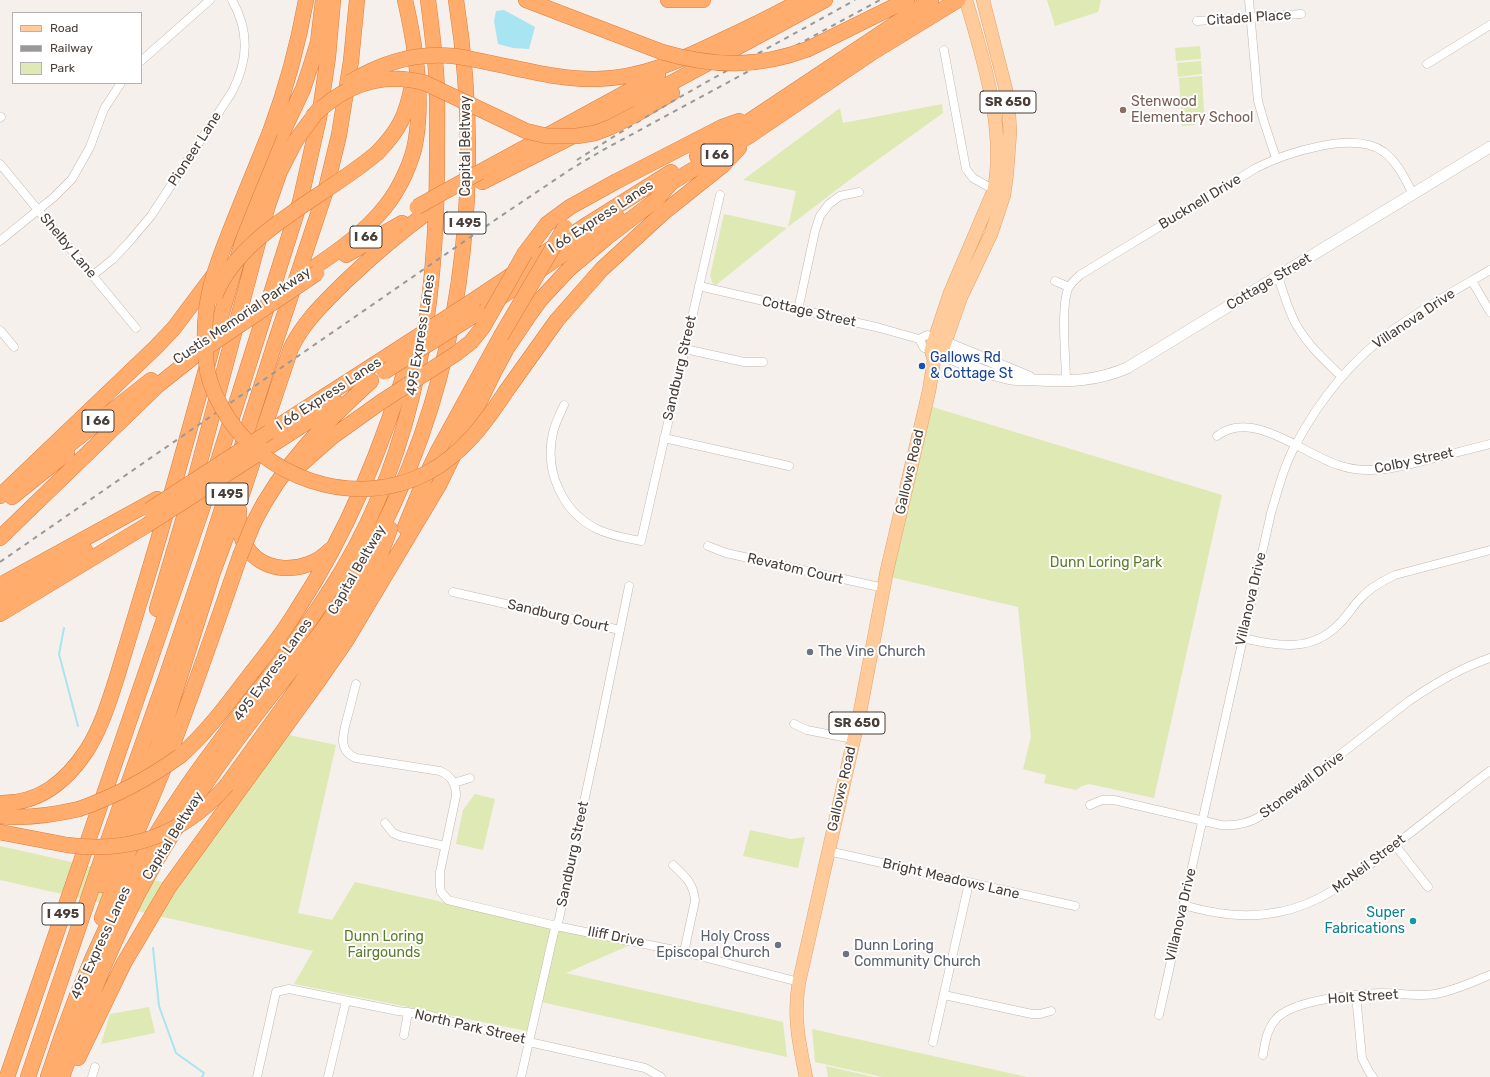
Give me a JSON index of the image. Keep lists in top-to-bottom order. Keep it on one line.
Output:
{"streets":{"highway":["Capital Beltway","I 66","I 66 Express Lanes","I 495","Custis Memorial Parkway","495 Express Lanes"],"main road":["SR 650","Gallows Road"],"street":["Citadel Place","Pioneer Lane","Bucknell Drive","Shelby Lane","Cottage Street","Villanova Drive","Sandburg Street","Colby Street","Revatom Court","Sandburg Court","Stonewall Drive","McNeil Street","Bright Meadows Lane","Iliff Drive","Holt Street","North Park Street"]},"crossings":[["Pioneer Lane","Shelby Lane"],["I 66","I 66 Express Lanes"],["I 66","Custis Memorial Parkway"],["Bucknell Drive","Cottage Street"],["Cottage Street","Sandburg Street"],["Cottage Street","Gallows Road"],["Villanova Drive","Colby Street"],["Villanova Drive","Stonewall Drive"],["Villanova Drive","McNeil Street"],["Sandburg Street","Sandburg Court"],["Sandburg Street","Iliff Drive"],["Sandburg Street","North Park Street"],["Gallows Road","Revatom Court"],["Gallows Road","Bright Meadows Lane"],["Gallows Road","Iliff Drive"]],"parks":["Dunn Loring Park","Dunn Loring Fairgounds"],"places":["Stenwood Elementary School","Gallows Rd & Cottage St","The Vine Church","Super Fabrications","Holy Cross Episcopal Church","Dunn Loring Community Church"],"legend":["Road","Railway","Park"]}
